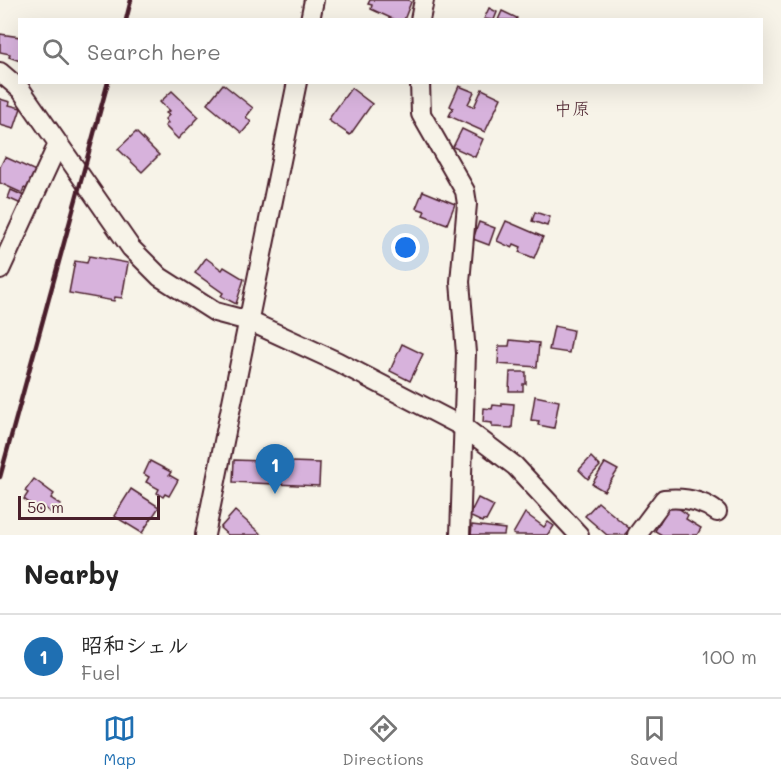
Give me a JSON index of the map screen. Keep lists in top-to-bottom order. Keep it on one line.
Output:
{"districts":["中原"],"scale_bar":"50 m","page":{"search":"Search here","pins":"1","scale":"50 m","heading":"Nearby","list":[{"mark":"1","name":"昭和シェル","note":"Fuel","value":"100 m"}],"nav":["Map","Directions","Saved"]}}
